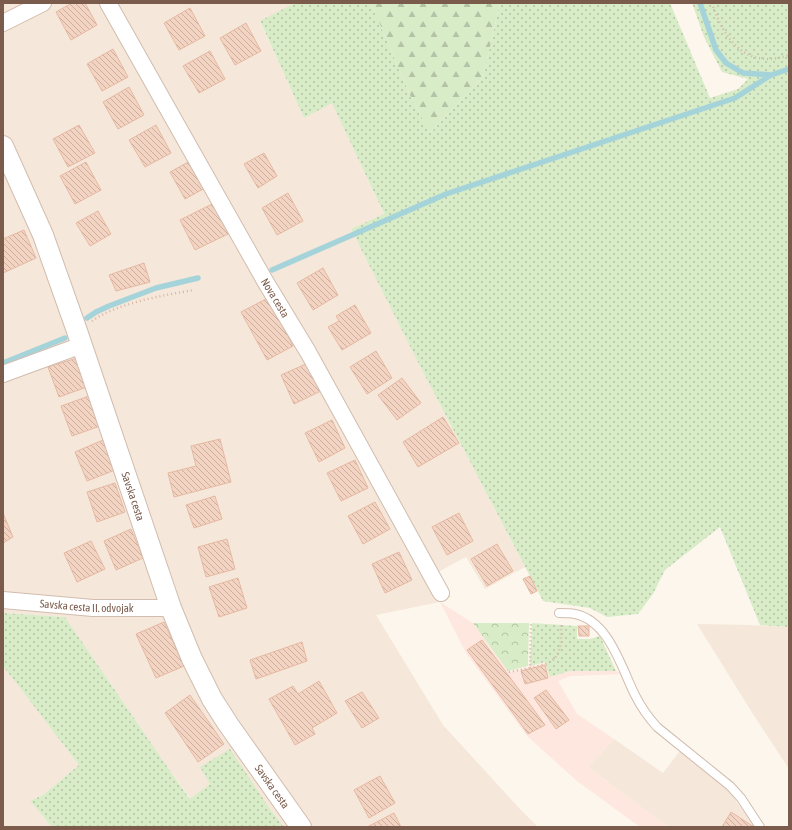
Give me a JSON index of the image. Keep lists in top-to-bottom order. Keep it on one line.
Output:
{"streets":{"street":["Nova cesta","Savska cesta","Savska cesta II. odvojak"]},"crossings":[["Savska cesta","Savska cesta II. odvojak"]]}
